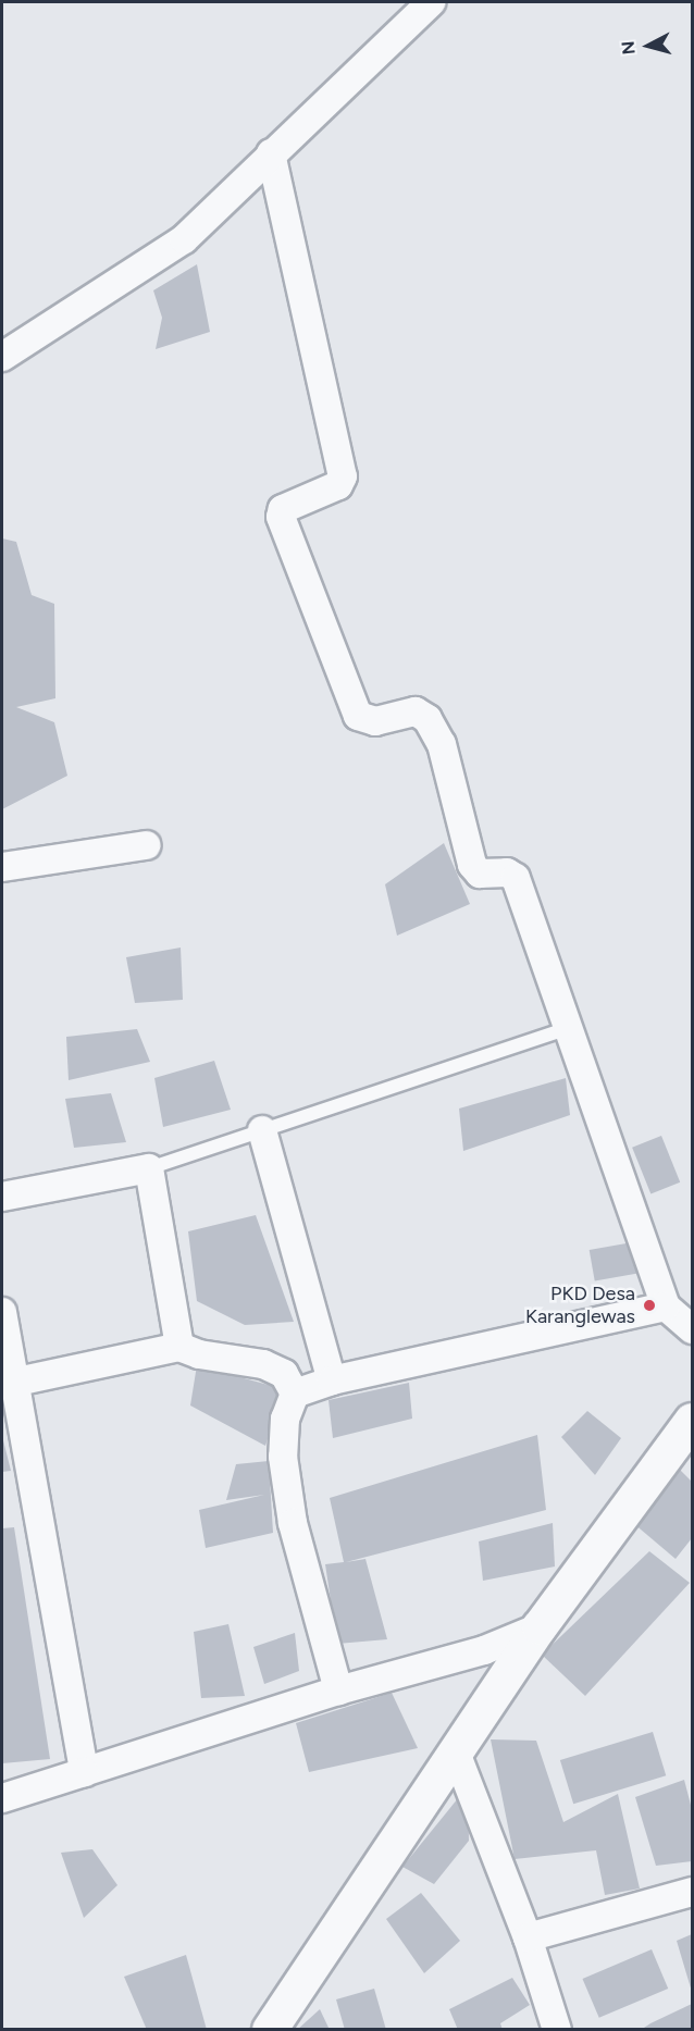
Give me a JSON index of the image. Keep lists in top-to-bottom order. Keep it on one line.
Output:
{"places":["PKD Desa Karanglewas"],"north":"left"}
